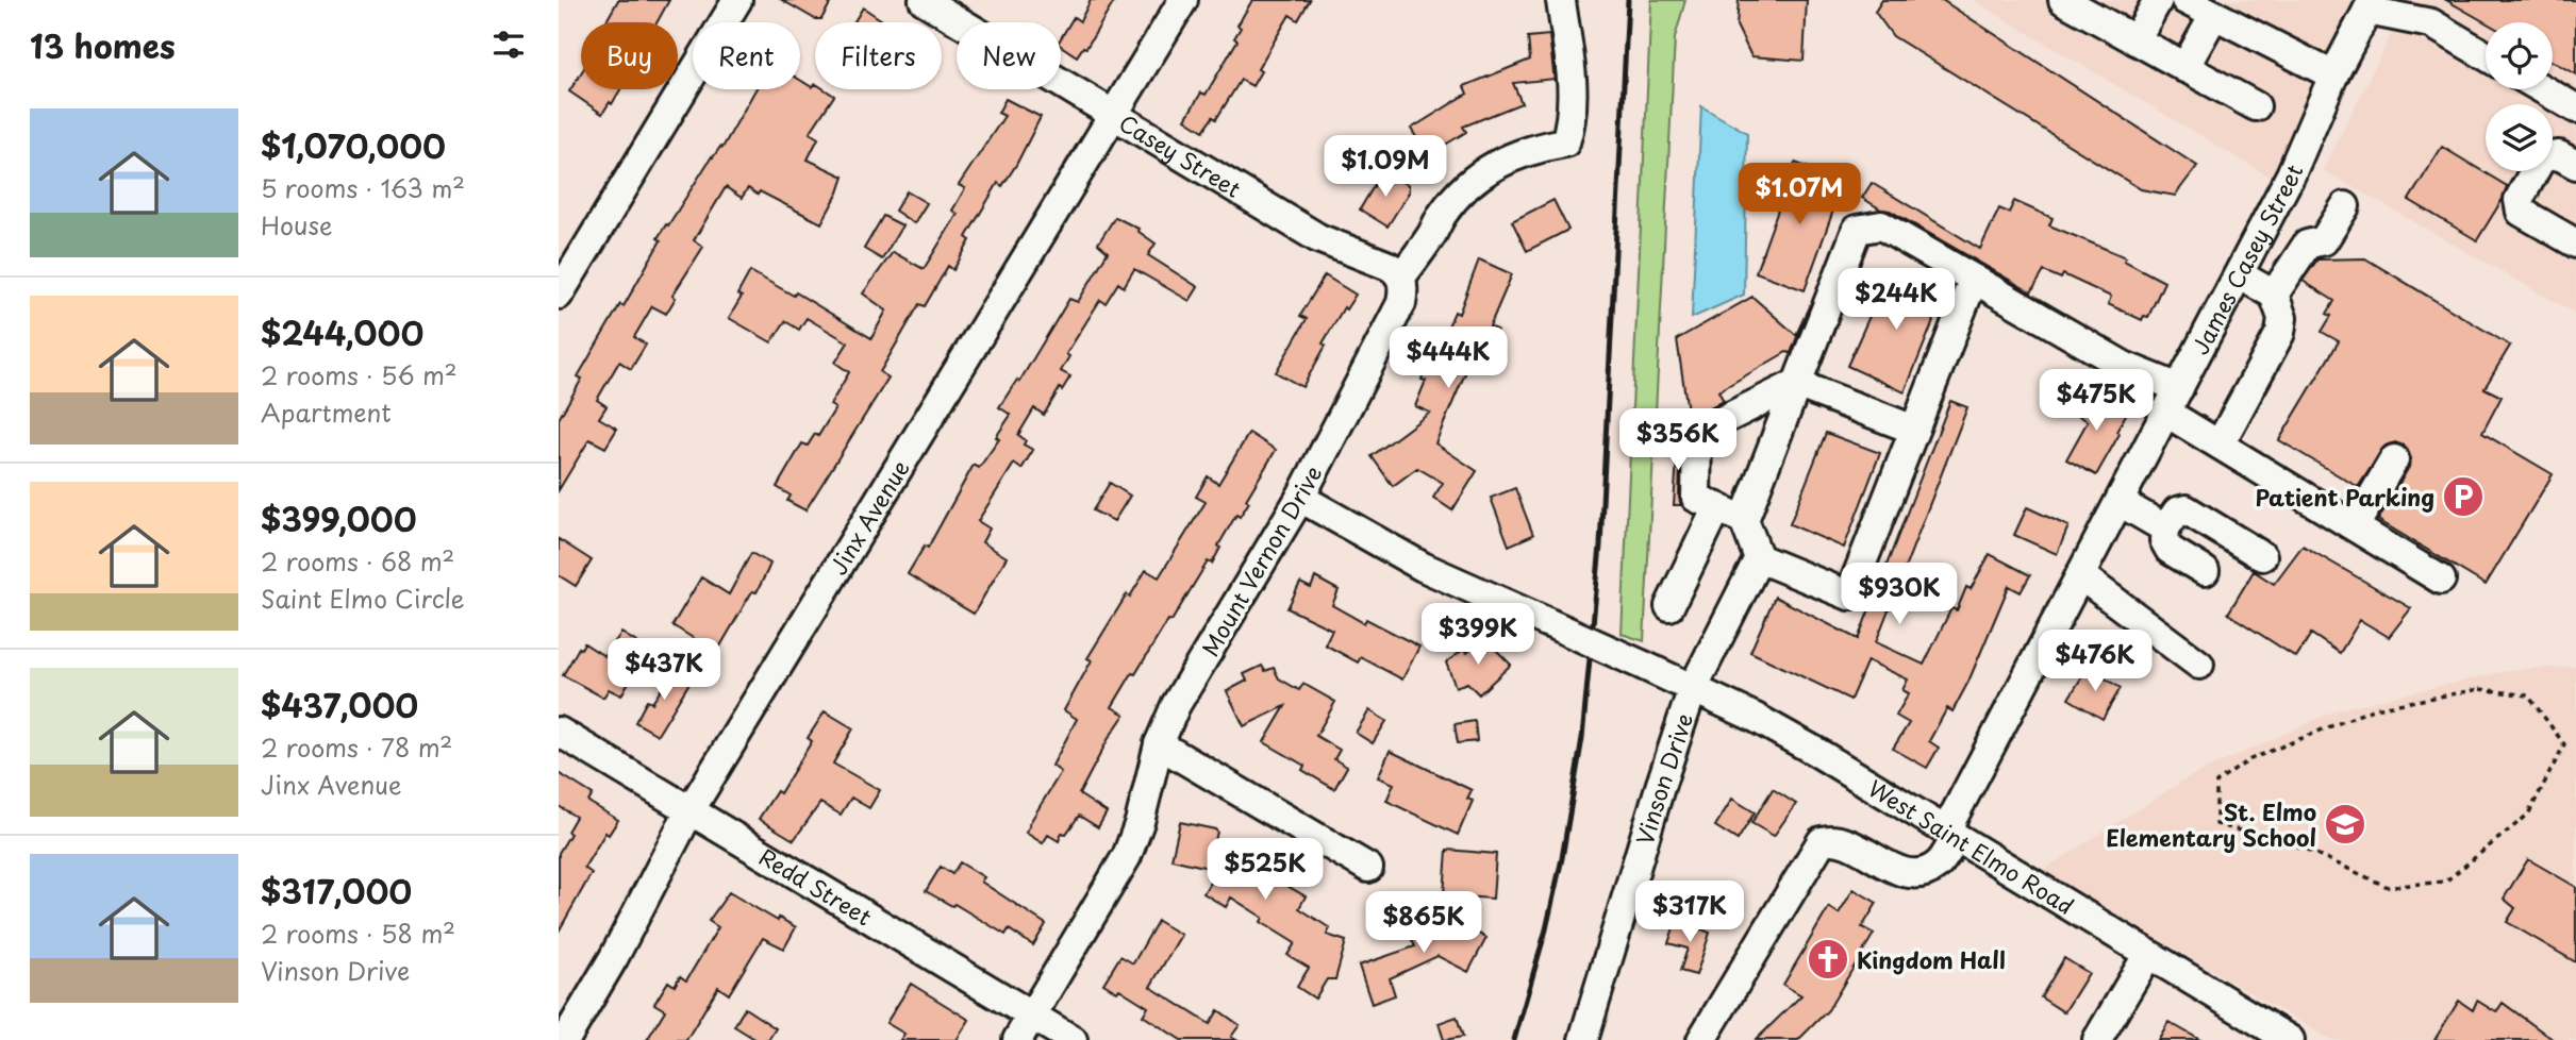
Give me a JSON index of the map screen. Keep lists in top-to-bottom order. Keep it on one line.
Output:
{"streets":{"street":["Casey Street","James Casey Street","Jinx Avenue","Mount Vernon Drive","Vinson Drive","West Saint Elmo Road","Redd Street"]},"crossings":[["Casey Street","Jinx Avenue"],["Casey Street","Mount Vernon Drive"],["James Casey Street","West Saint Elmo Road"],["Jinx Avenue","Redd Street"],["Mount Vernon Drive","West Saint Elmo Road"],["Mount Vernon Drive","Redd Street"],["Vinson Drive","West Saint Elmo Road"]],"places":{"parking":["Patient Parking"],"school or university":["St. Elmo Elementary School"],"church":["Kingdom Hall"]},"page":{"heading":"13 homes","chip":["Buy","Rent","Filters","New"],"list":[{"name":"$1,070,000","note":"5 rooms · 163 m² · House"},{"name":"$244,000","note":"2 rooms · 56 m² · Apartment"},{"name":"$399,000","note":"2 rooms · 68 m² · Saint Elmo Circle"},{"name":"$437,000","note":"2 rooms · 78 m² · Jinx Avenue"},{"name":"$317,000","note":"2 rooms · 58 m² · Vinson Drive"}],"price":["$1.09M","$1.07M","$244K","$444K","$475K","$356K","$930K","$399K","$476K","$437K","$525K","$317K","$865K"]}}
